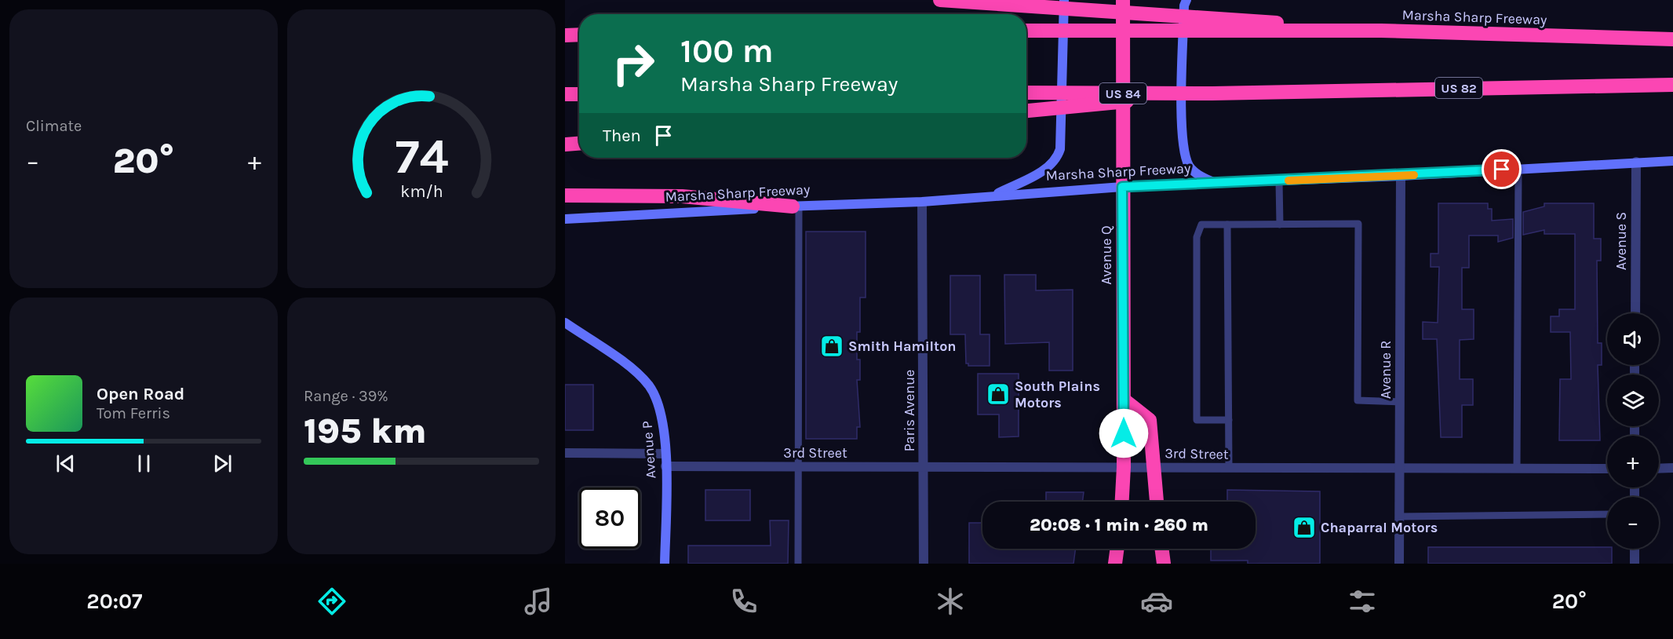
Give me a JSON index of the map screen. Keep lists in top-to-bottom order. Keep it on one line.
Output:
{"streets":{"highway":["Marsha Sharp Freeway","US 82","US 84","Avenue Q"],"main road":["Avenue P"],"street":["Avenue S","Avenue R","Paris Avenue","3rd Street"]},"crossings":[["Marsha Sharp Freeway","Avenue S"],["Marsha Sharp Freeway","Avenue Q"],["Marsha Sharp Freeway","Avenue R"],["Marsha Sharp Freeway","Paris Avenue"],["Avenue Q","3rd Street"],["Avenue R","3rd Street"],["Paris Avenue","3rd Street"],["Avenue P","3rd Street"]],"places":{"shop":["Smith Hamilton","South Plains Motors","Chaparral Motors"]},"page":{"tile":["Climate",["Range · 39%","195 km"]],"turn":["100 m","Marsha Sharp Freeway"],"then":"Then","heat":["−","20°","+"],"map_buttons":["+","−"],"song":["Open Road","Tom Ferris"],"limit":"80","trip":"20:08 · 1 min · 260 m","tabs":["20:07","20°"],"gauge":["74","km/h"]}}
